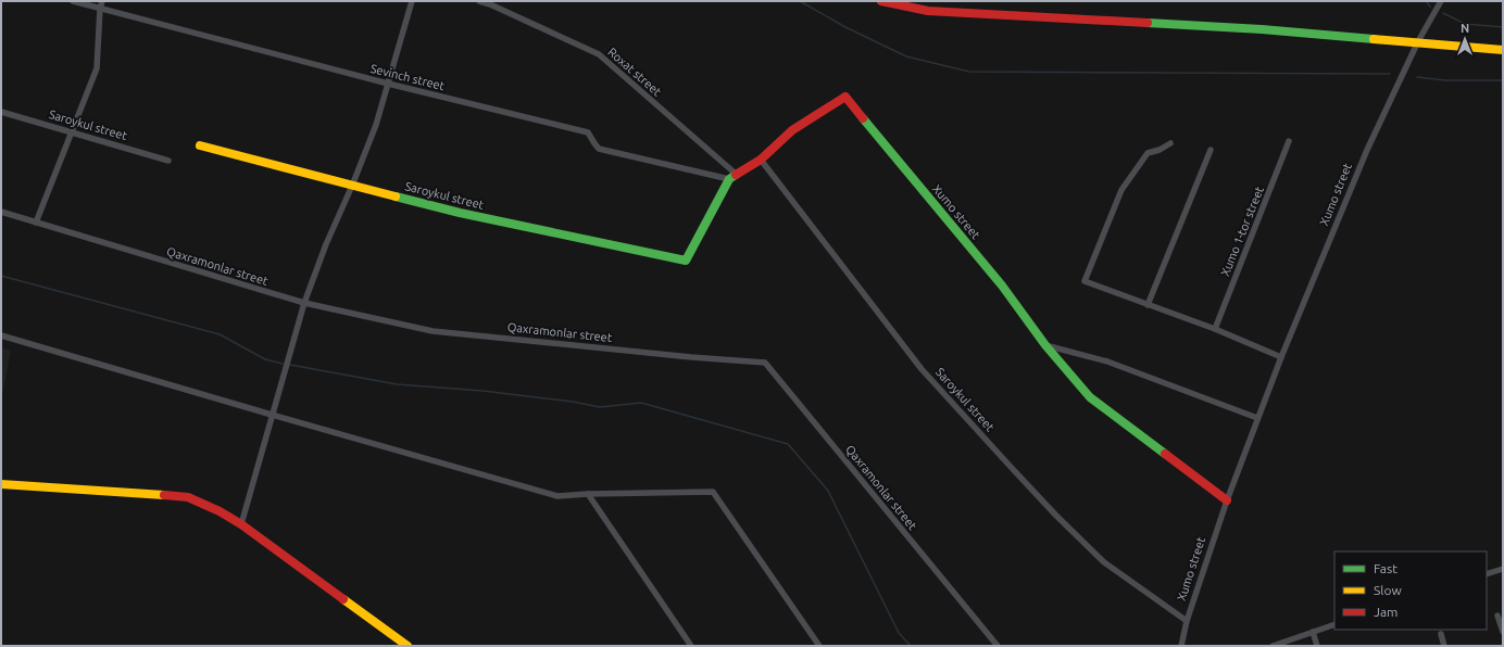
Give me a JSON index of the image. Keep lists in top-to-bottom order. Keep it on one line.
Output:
{"streets":{"main road":["Saroykul street","Xumo street"],"street":["Roxat street","Sevinch street","Xumo 1-tor street","Qaxramonlar street"]},"crossings":[["Roxat street","Sevinch street"],["Roxat street","Saroykul street"],["Sevinch street","Saroykul street"],["Saroykul street","Xumo street"]],"legend":["Fast","Slow","Jam"],"north":"top"}
